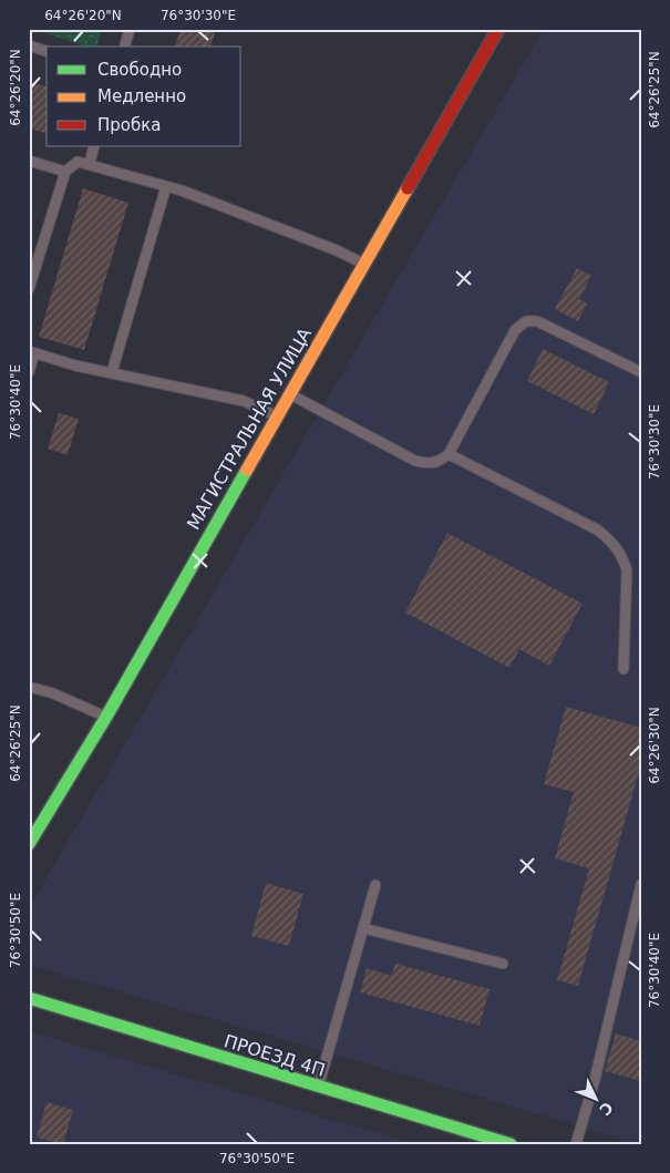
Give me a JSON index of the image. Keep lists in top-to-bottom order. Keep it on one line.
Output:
{"streets":{"main road":["МАГИСТРАЛЬНАЯ УЛИЦА","ПРОЕЗД 4П"]},"legend":["Свободно","Медленно","Пробка"],"north":"bottom right","coordinates":["64°26'20\"N","76°30'30\"E","64°26'25\"N","76°30'40\"E","64°26'30\"N","76°30'50\"E"]}
